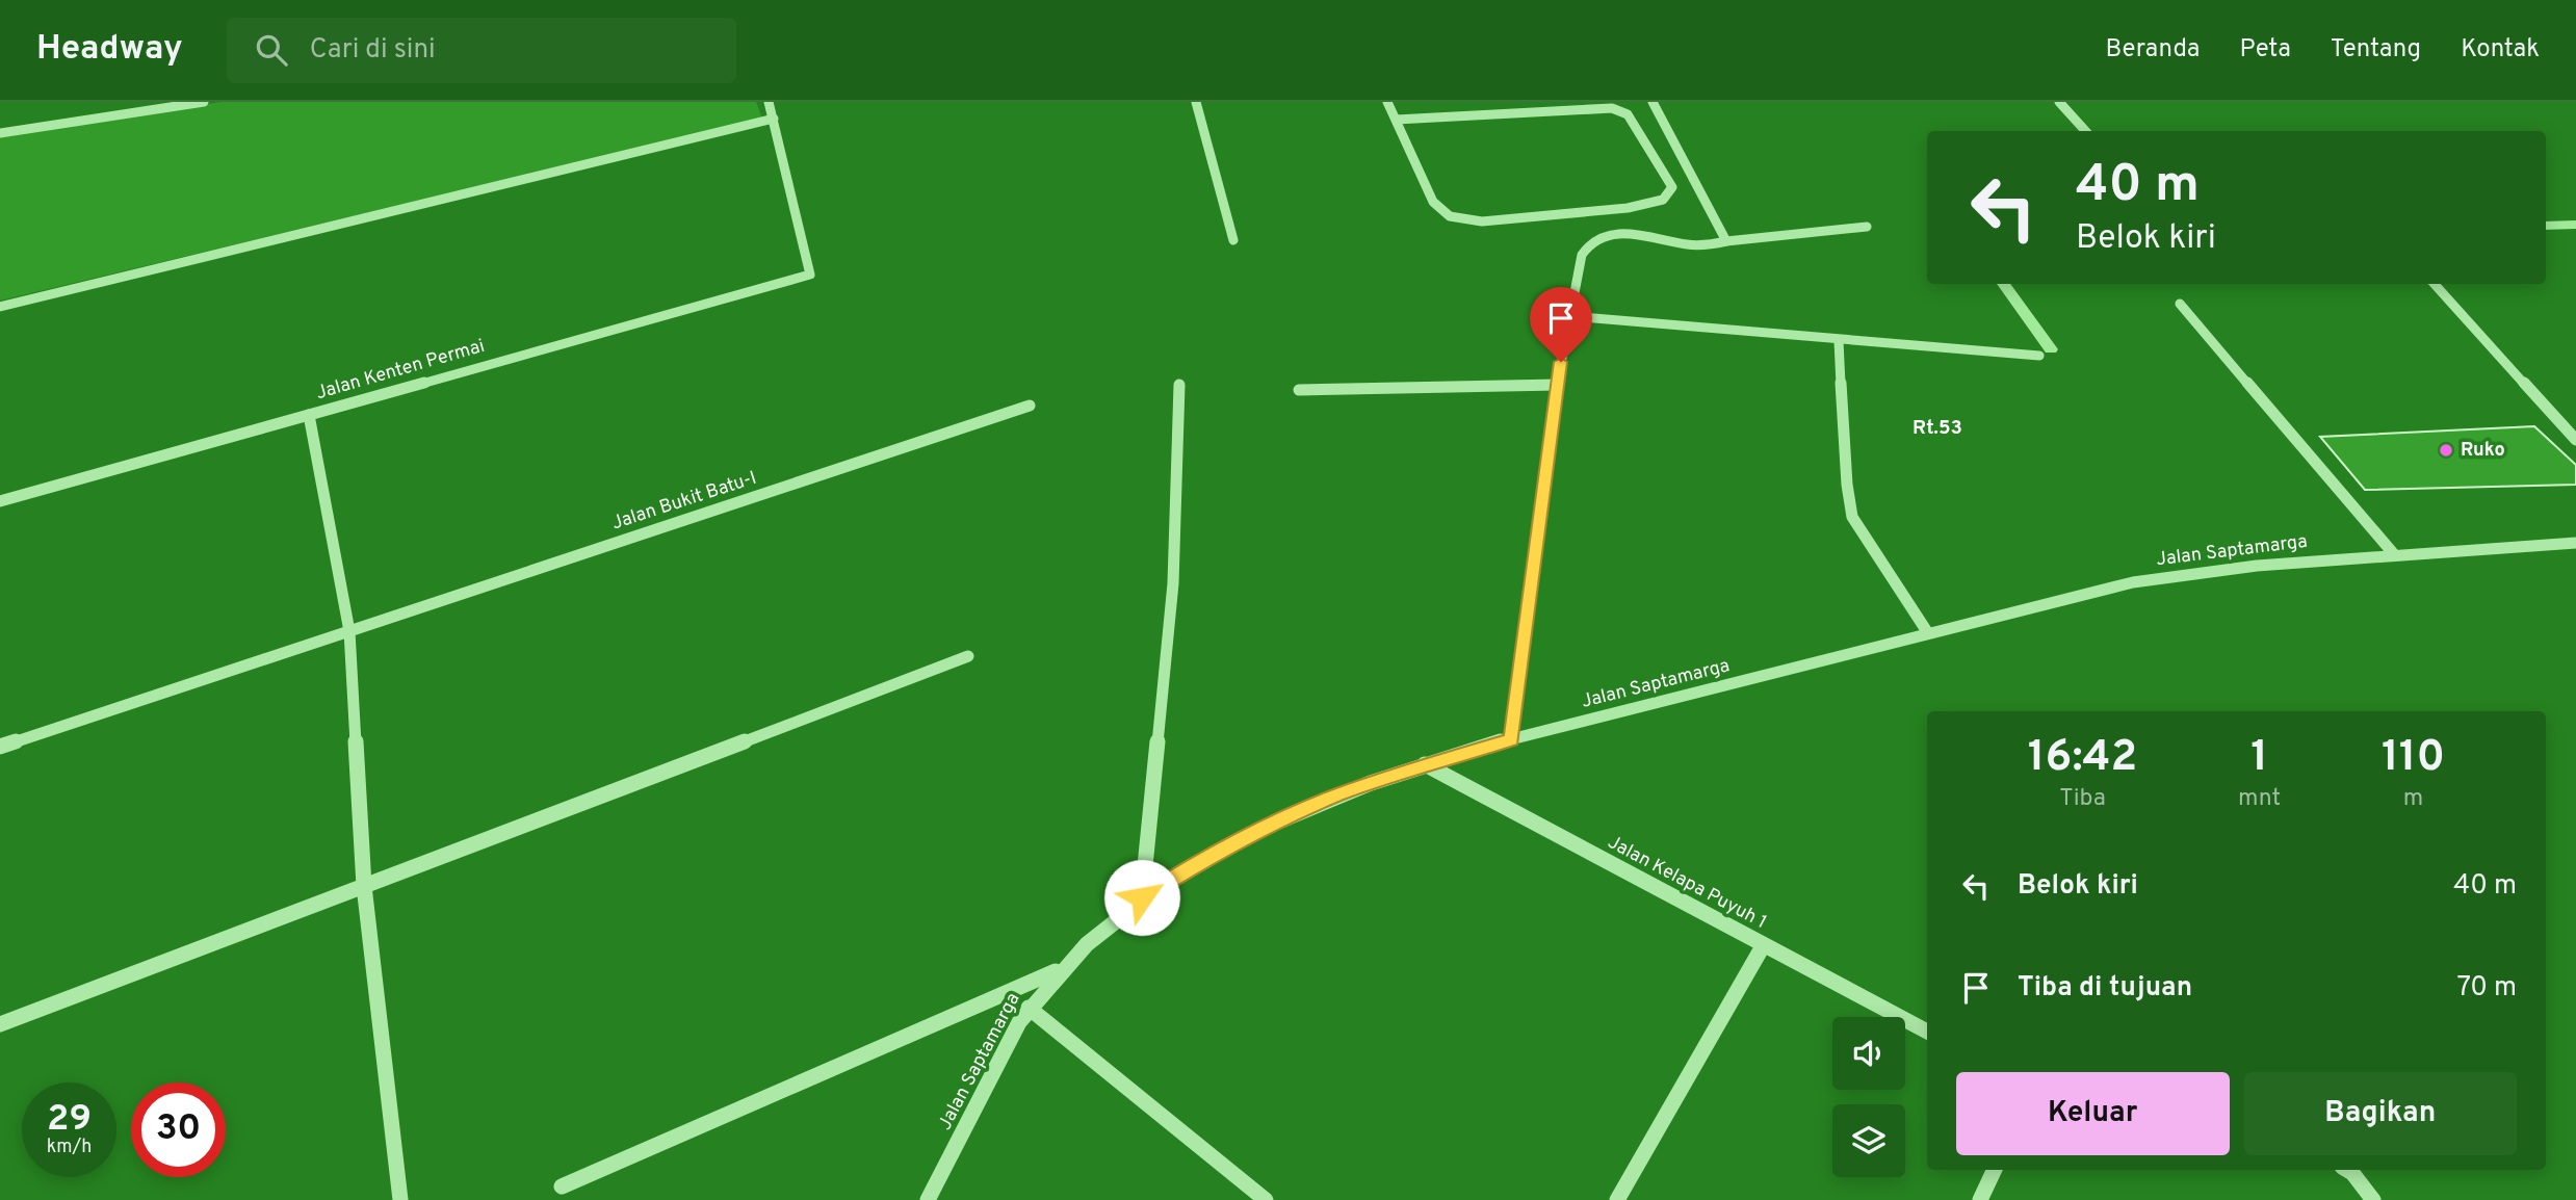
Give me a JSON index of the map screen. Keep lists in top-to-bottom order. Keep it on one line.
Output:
{"streets":{"street":["Jalan Kenten Permai","Jalan Bukit Batu-I","Jalan Saptamarga","Jalan Kelapa Puyuh 1"]},"crossings":[["Jalan Saptamarga","Jalan Kelapa Puyuh 1"]],"districts":["Rt.53"],"places":["Ruko"],"page":{"header":"Headway","search":"Cari di sini","nav":["Beranda","Peta","Tentang","Kontak"],"turn":["40 m","Belok kiri"],"eta":["16:42","Tiba","1","mnt","110","m"],"list":[{"name":"Belok kiri","value":"40 m"},{"name":"Tiba di tujuan","value":"70 m"}],"buttons":["Keluar","Bagikan"],"speed":"29 km/h","limit":"30"}}
